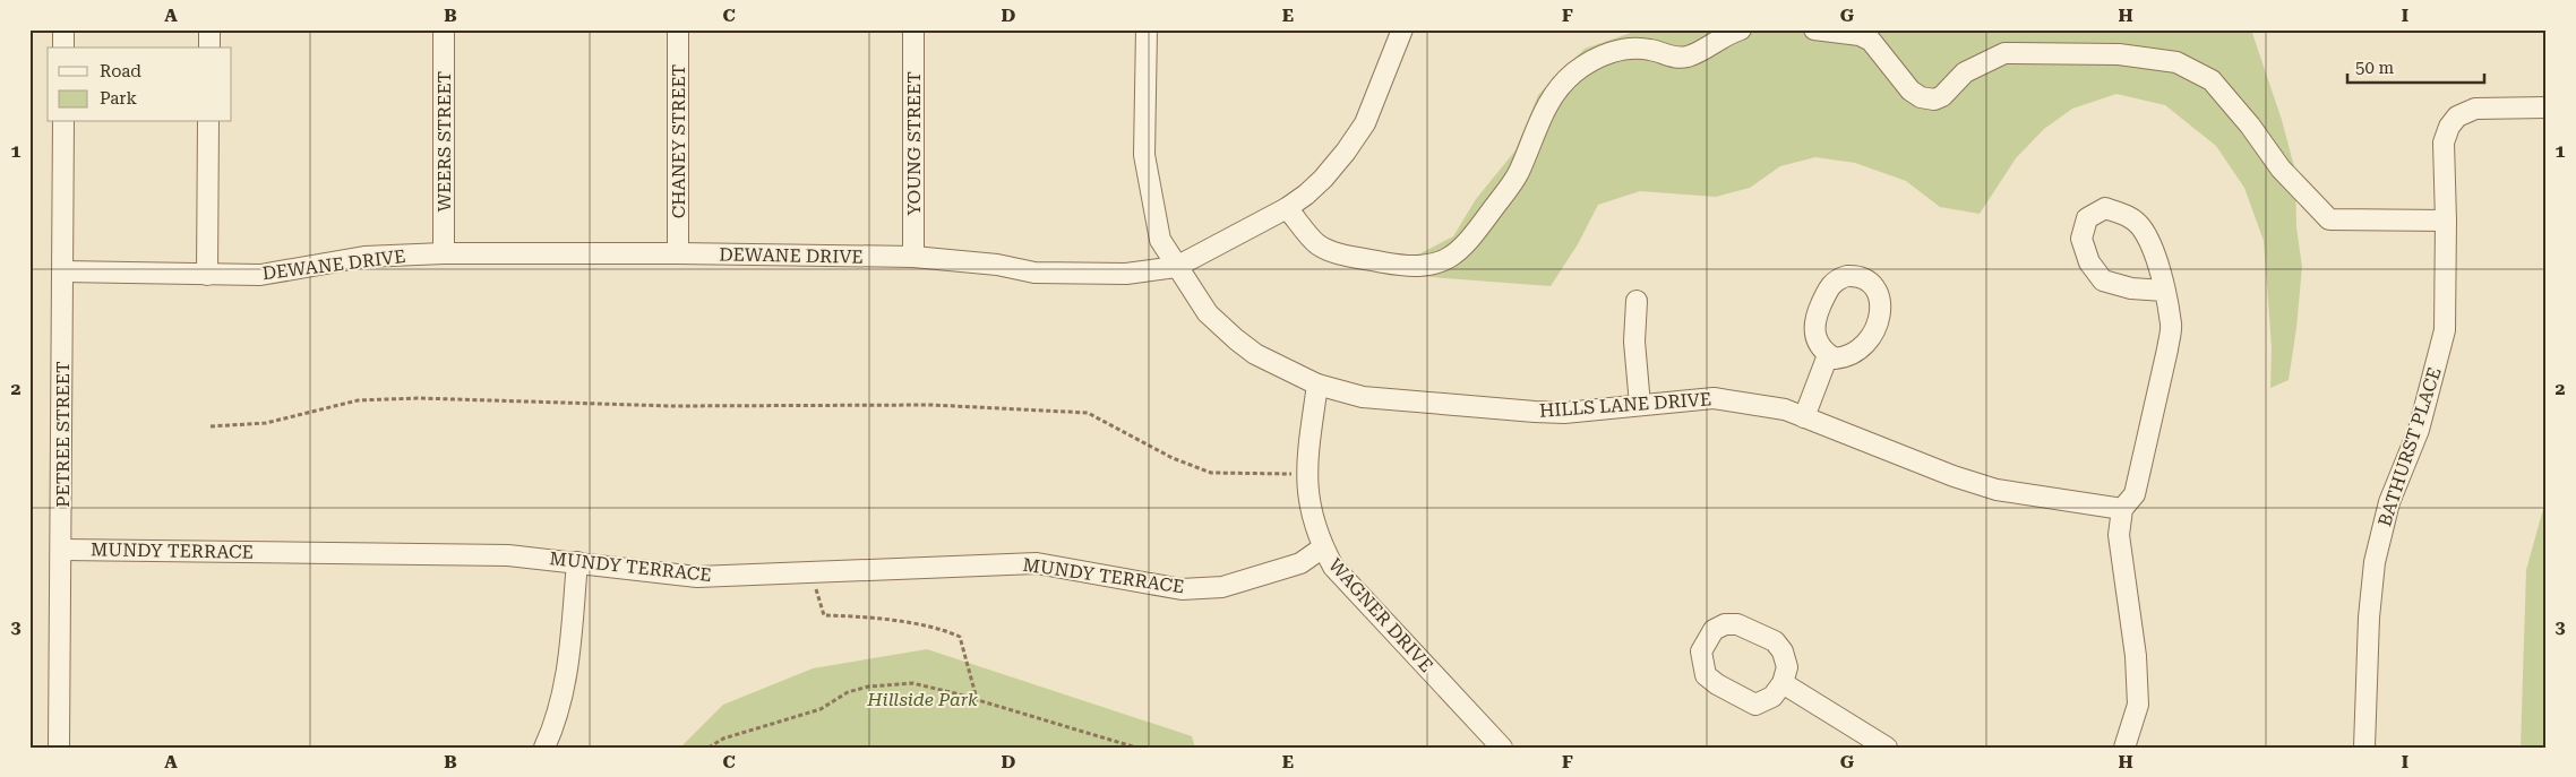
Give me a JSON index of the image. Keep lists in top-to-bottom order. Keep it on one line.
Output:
{"streets":{"street":["WEERS STREET","CHANEY STREET","YOUNG STREET","DEWANE DRIVE","HILLS LANE DRIVE","PETREE STREET","BATHURST PLACE","MUNDY TERRACE","WAGNER DRIVE"]},"crossings":[["WEERS STREET","DEWANE DRIVE"],["CHANEY STREET","DEWANE DRIVE"],["YOUNG STREET","DEWANE DRIVE"],["DEWANE DRIVE","PETREE STREET"],["HILLS LANE DRIVE","WAGNER DRIVE"],["PETREE STREET","MUNDY TERRACE"],["MUNDY TERRACE","WAGNER DRIVE"]],"parks":["Hillside Park"],"legend":["Road","Park"],"scale_bar":"50 m","grid":{"columns":["A","B","C","D","E","F","G","H","I"],"rows":["1","2","3"]}}
